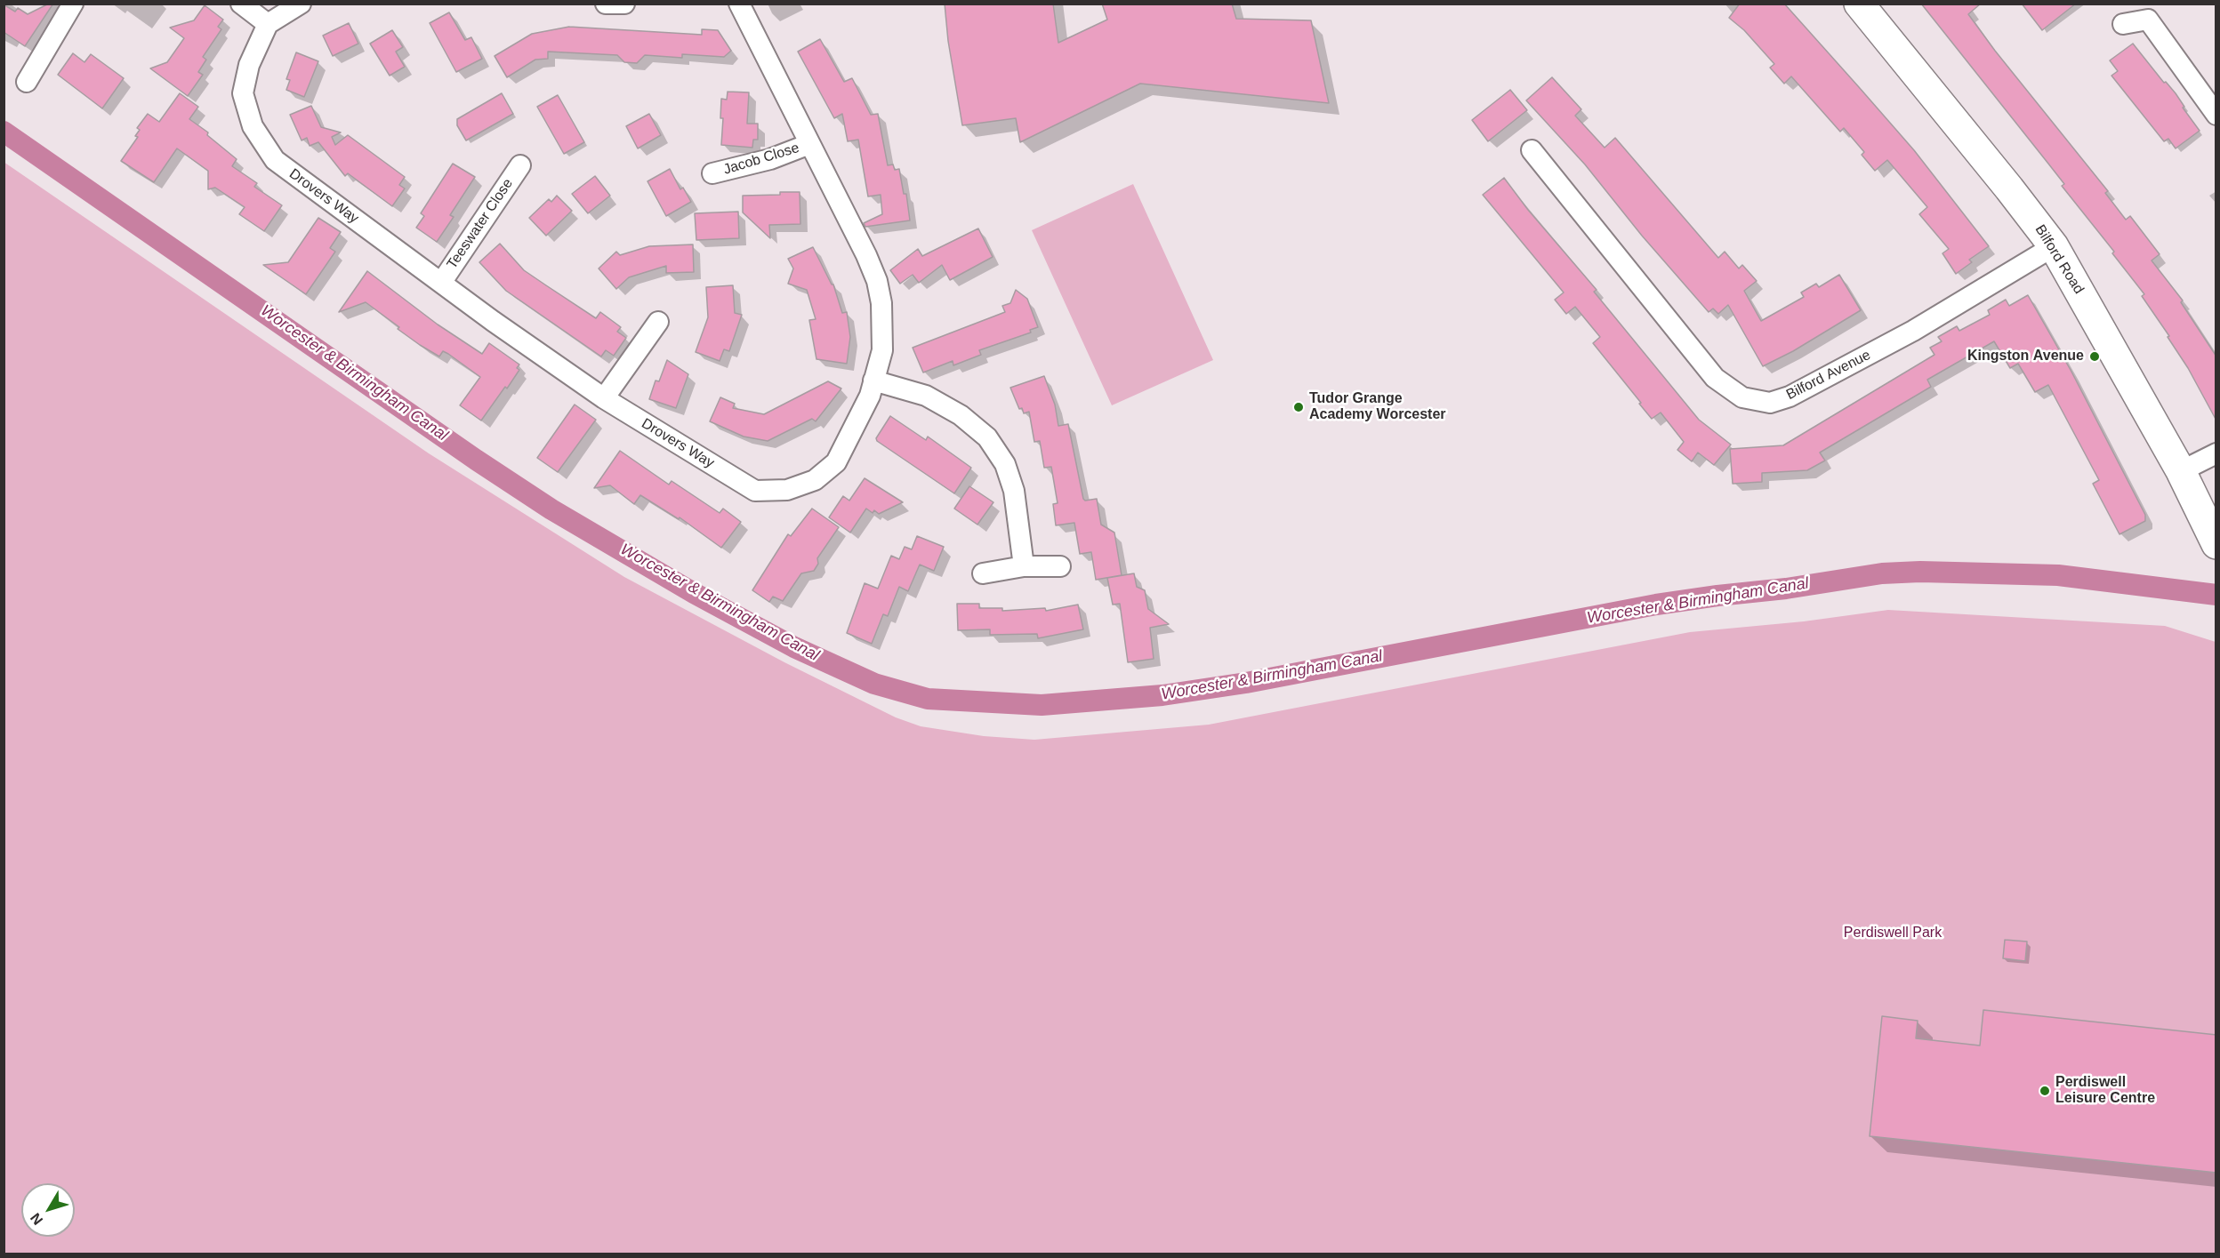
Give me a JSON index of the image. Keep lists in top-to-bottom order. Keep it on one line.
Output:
{"streets":{"main road":["Bilford Road"],"street":["Jacob Close","Drovers Way","Teeswater Close","Bilford Avenue"]},"crossings":[["Jacob Close","Drovers Way"],["Drovers Way","Teeswater Close"],["Bilford Road","Bilford Avenue"]],"water":["Worcester & Birmingham Canal"],"parks":["Perdiswell Park"],"places":["Kingston Avenue","Tudor Grange Academy Worcester","Perdiswell Leisure Centre"],"north":"bottom left"}
